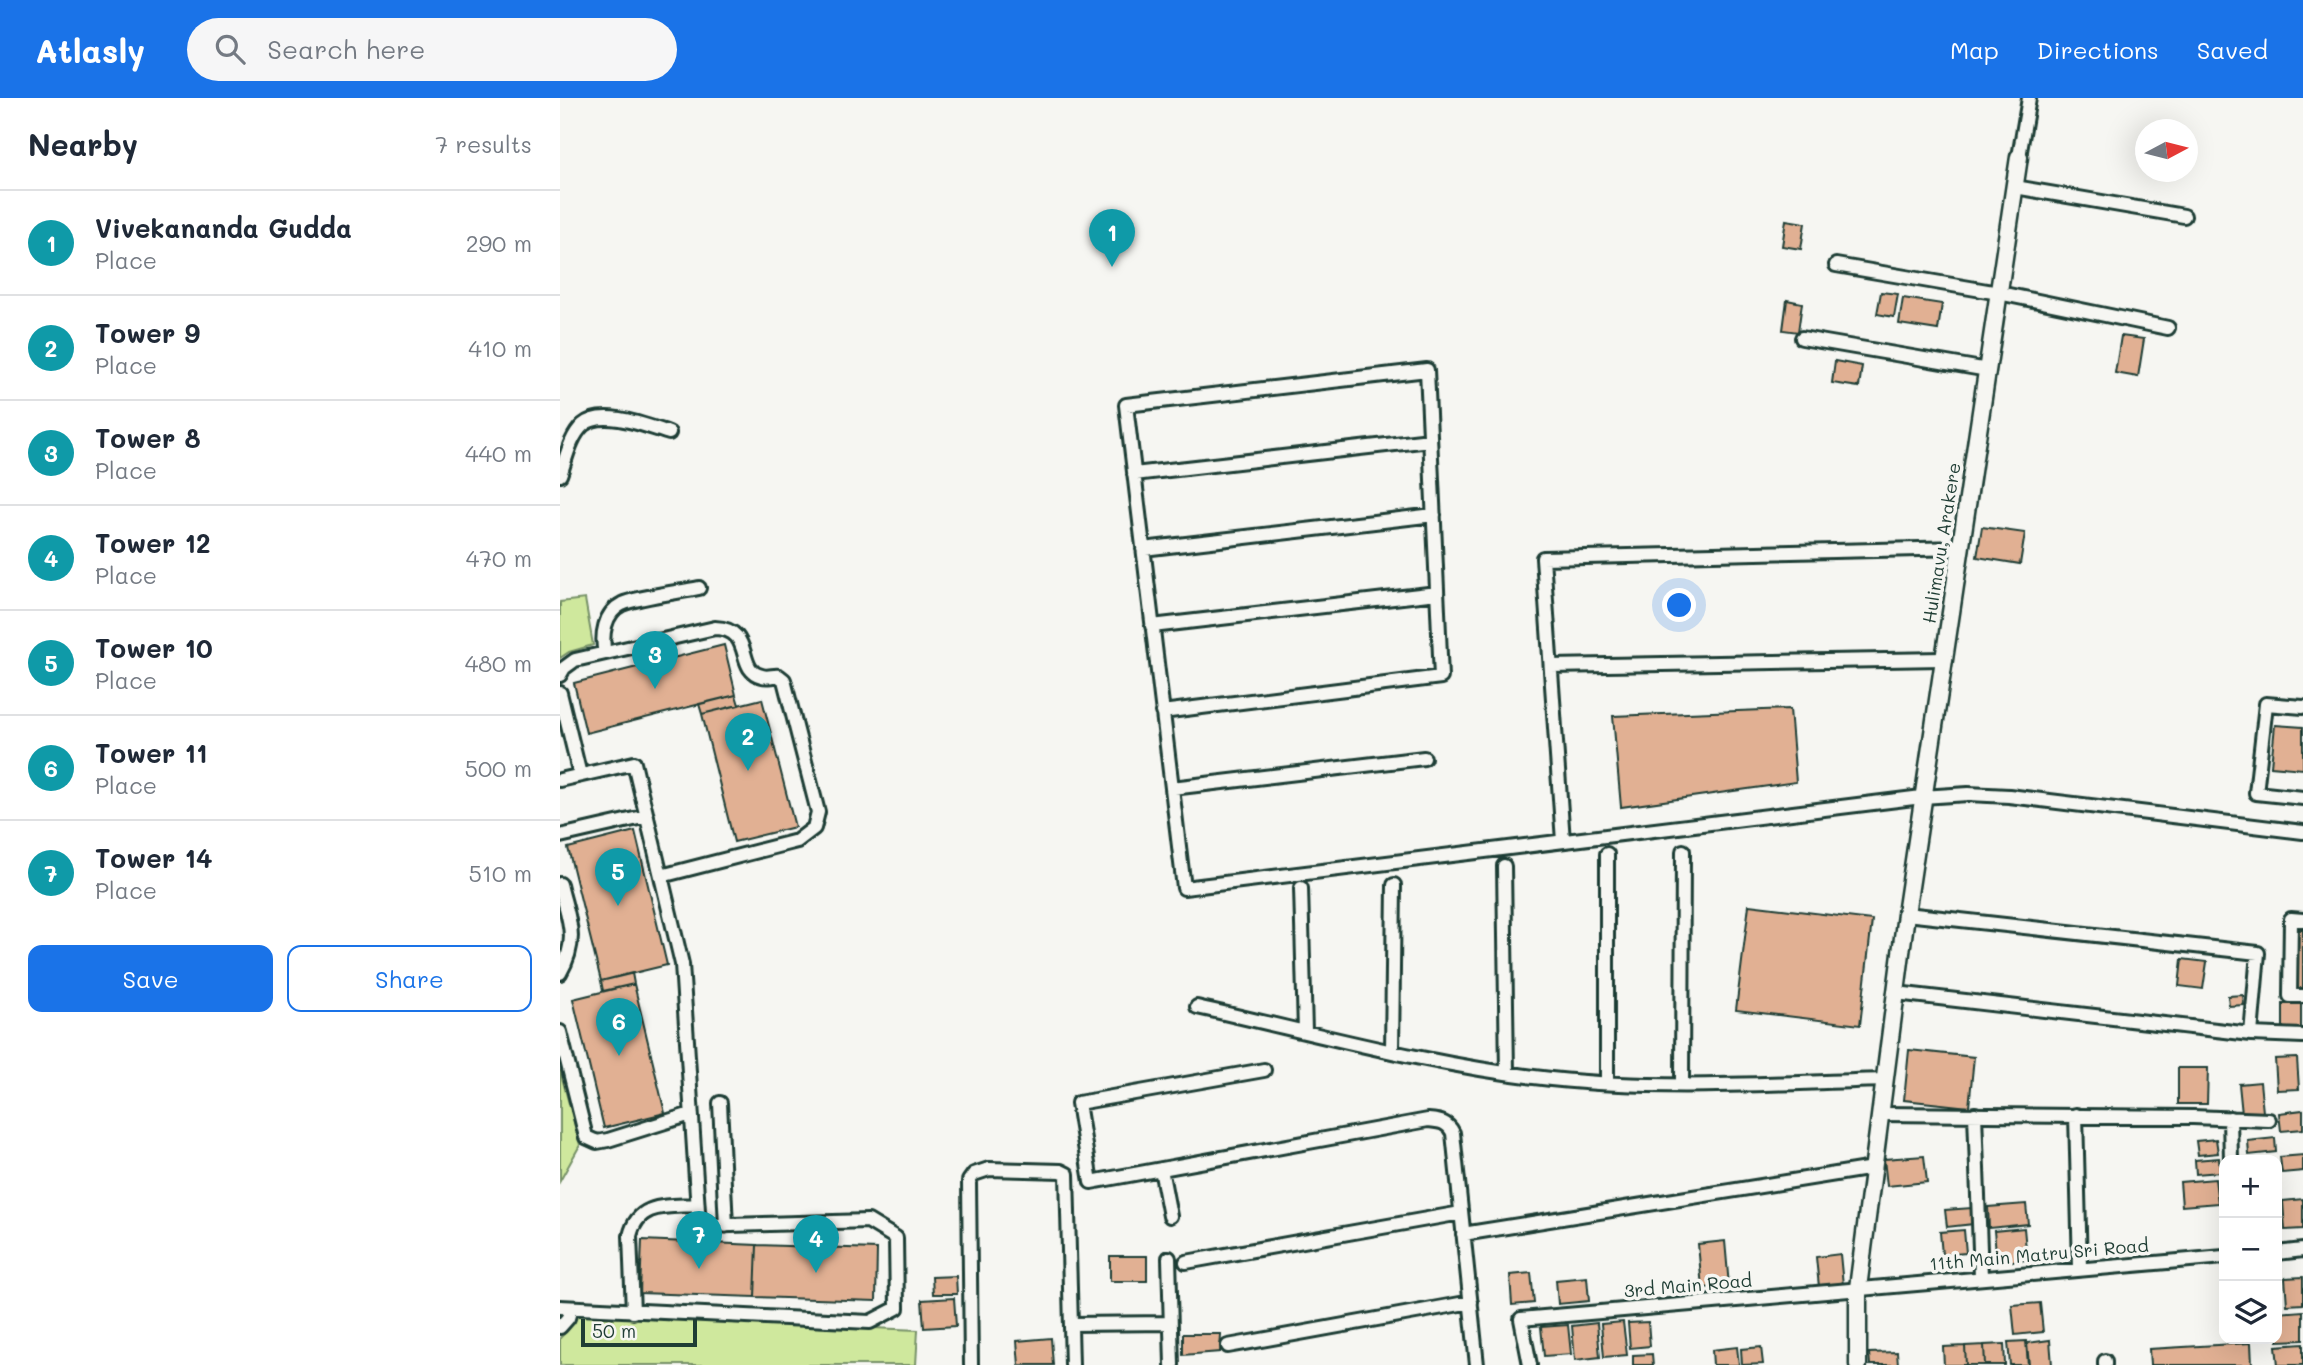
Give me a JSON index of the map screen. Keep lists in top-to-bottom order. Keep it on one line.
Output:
{"streets":{"street":["Hulimavu, Arakere","11th Main Matru Sri Road","3rd Main Road"]},"crossings":[["Hulimavu, Arakere","11th Main Matru Sri Road"],["Hulimavu, Arakere","3rd Main Road"],["11th Main Matru Sri Road","3rd Main Road"]],"scale_bar":"50 m","north":"right","page":{"header":"Atlasly","search":"Search here","nav":["Map","Directions","Saved"],"heading":["Nearby","7 results"],"list":[{"mark":"1","name":"Vivekananda Gudda","note":"Place","value":"290 m"},{"mark":"2","name":"Tower 9","note":"Place","value":"410 m"},{"mark":"3","name":"Tower 8","note":"Place","value":"440 m"},{"mark":"4","name":"Tower 12","note":"Place","value":"470 m"},{"mark":"5","name":"Tower 10","note":"Place","value":"480 m"},{"mark":"6","name":"Tower 11","note":"Place","value":"500 m"},{"mark":"7","name":"Tower 14","note":"Place","value":"510 m"}],"pins":["1","3","2","5","6","7","4"],"buttons":["Save","Share"],"map_buttons":["+","−"],"scale":"50 m"}}
